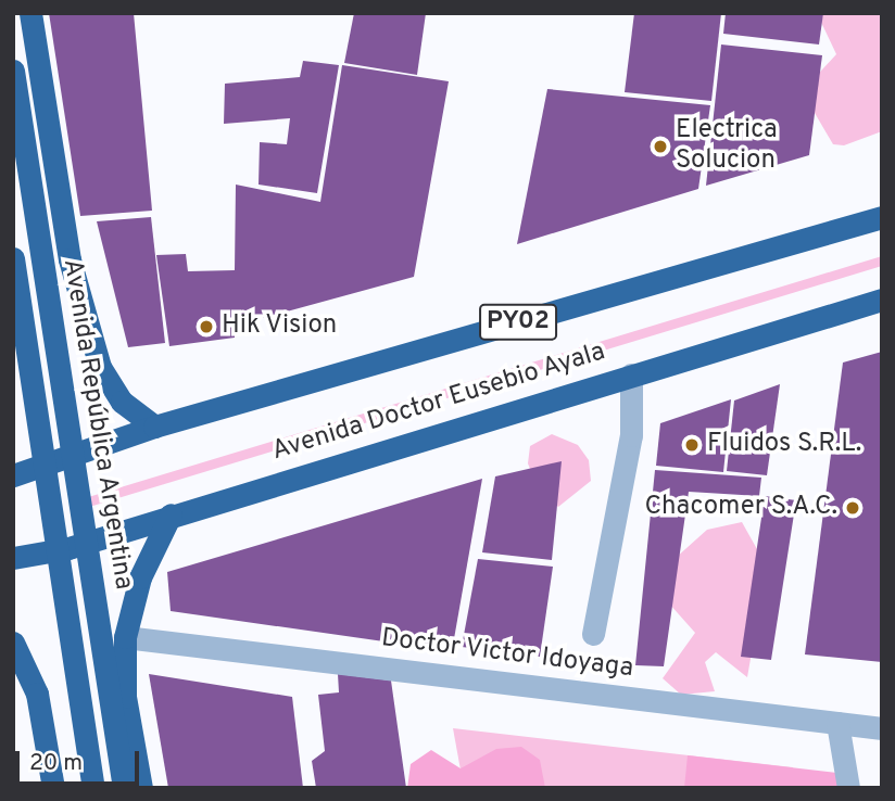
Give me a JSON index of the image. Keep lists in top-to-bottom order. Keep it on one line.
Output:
{"streets":{"highway":["PY02","Avenida Doctor Eusebio Ayala","Avenida República Argentina"],"street":["Doctor Victor Idoyaga"]},"places":["Electrica Solucion","Hik Vision","Fluidos S.R.L.","Chacomer S.A.C."],"scale_bar":"20 m"}
